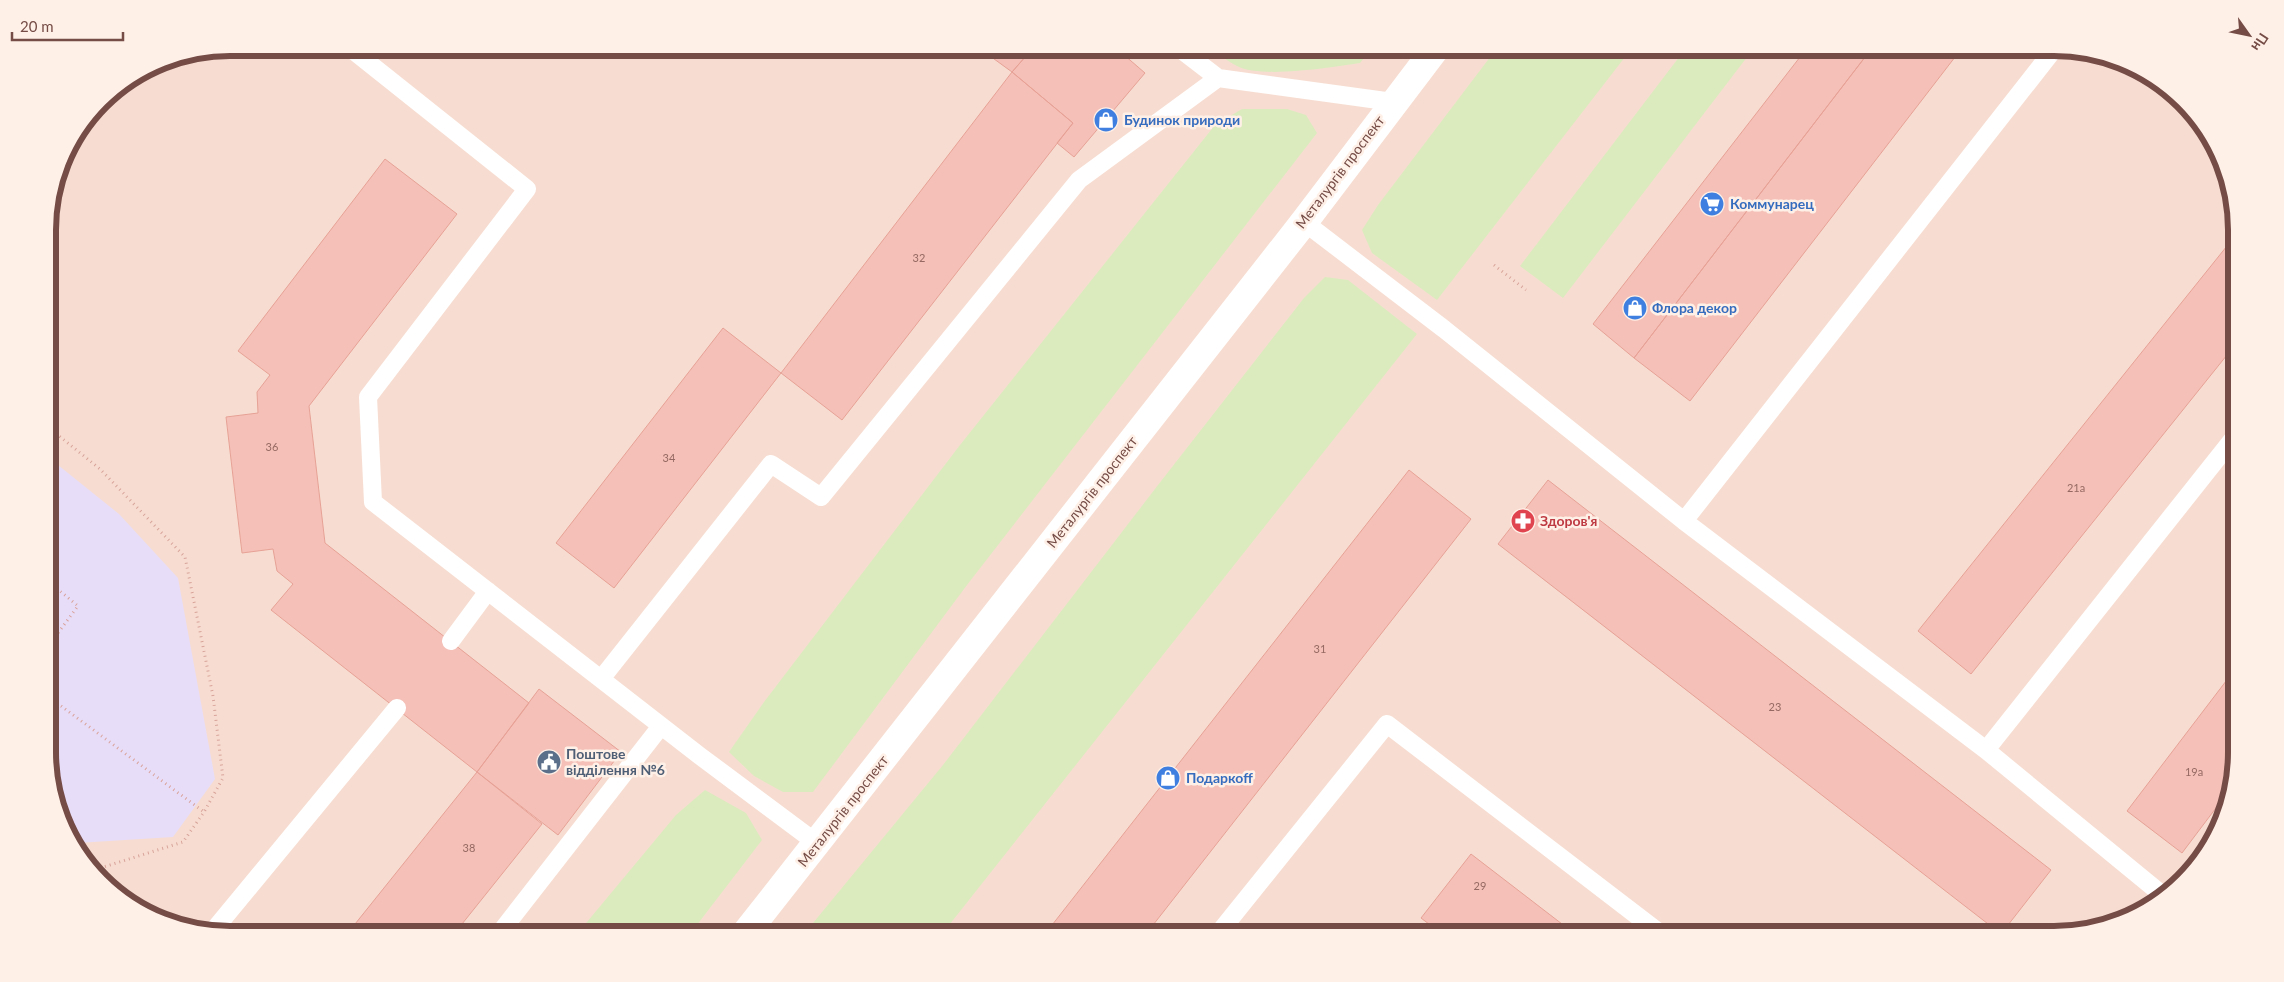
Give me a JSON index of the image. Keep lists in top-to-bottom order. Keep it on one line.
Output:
{"streets":{"street":["Металургів проспект"]},"places":{"shop":["Будинок природи","Флора декор","Подаркоff"],"supermarket":["Коммунарец"],"pharmacy":["Здоров'я"],"public building":["Поштове відділення №6"]},"house_numbers":["32","36","34","21а","31","23","19а","38","29"],"scale_bar":"20 m","north":"bottom right"}
